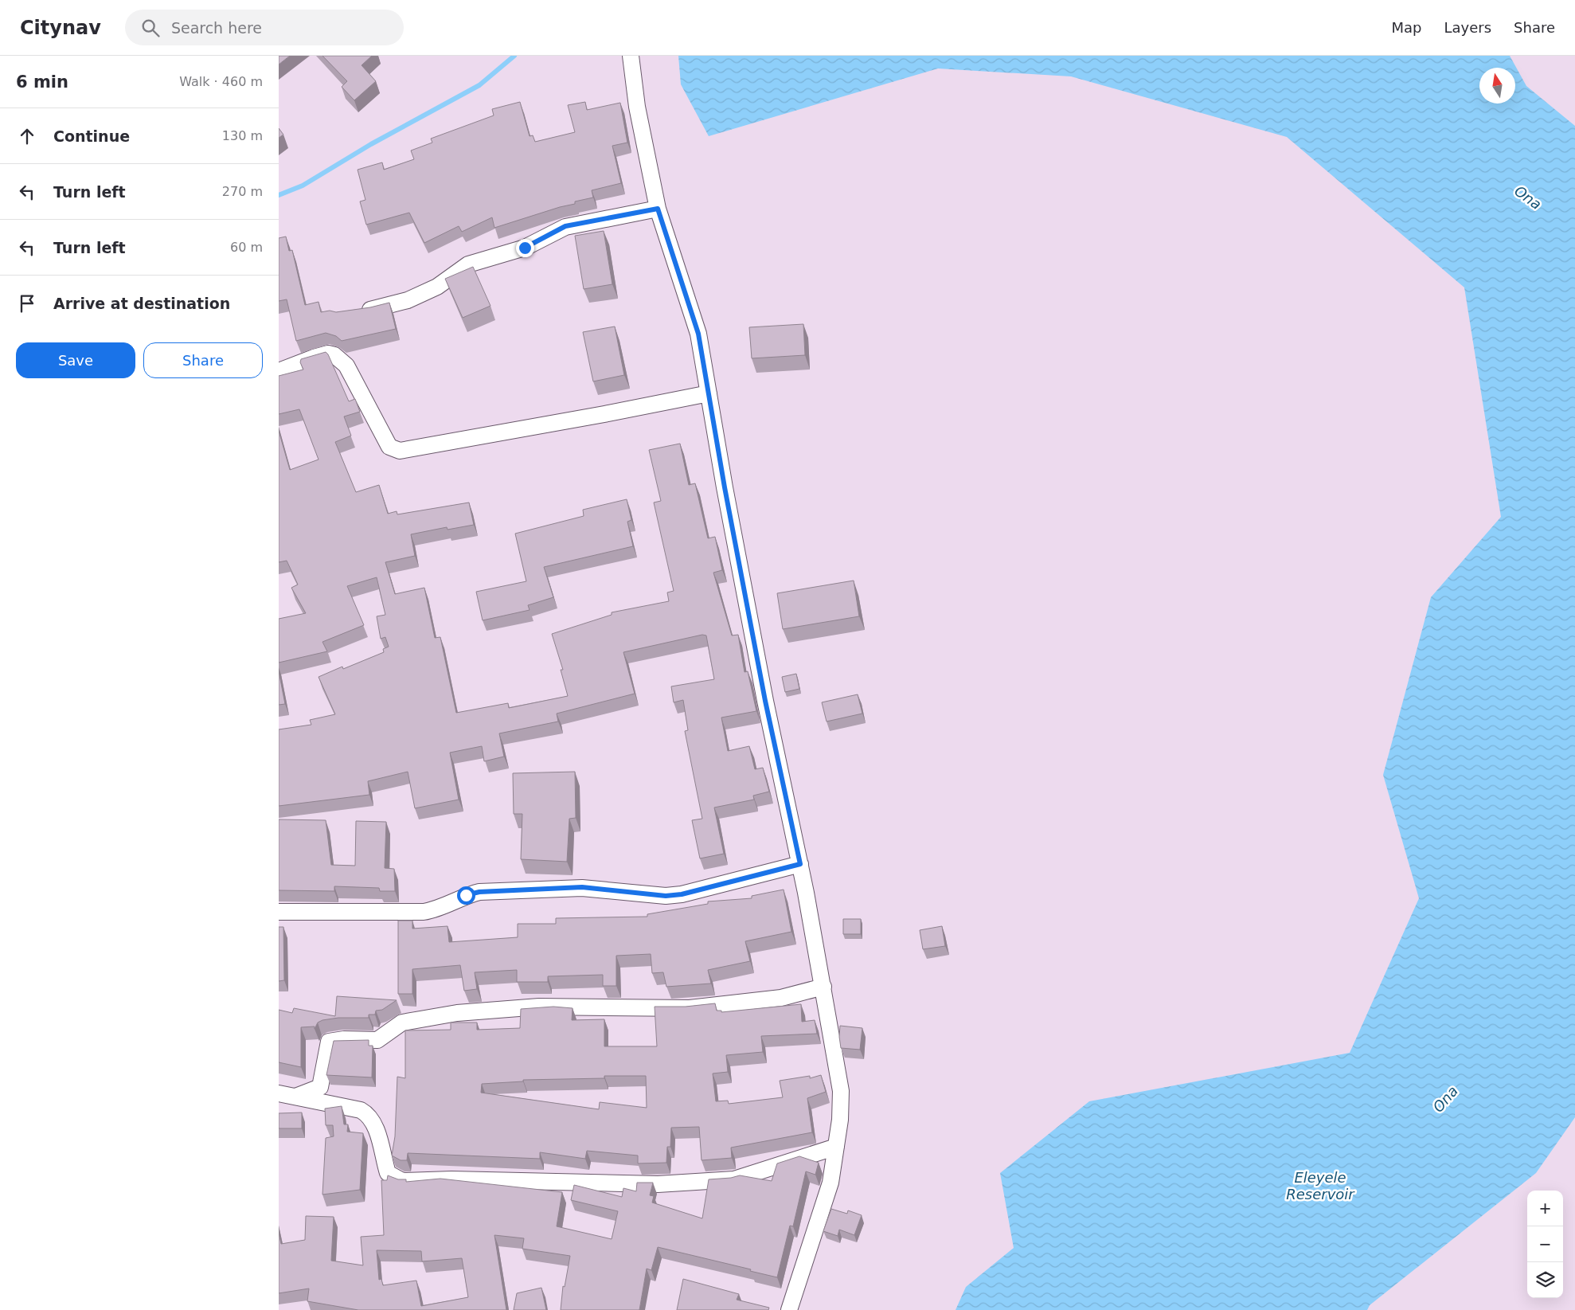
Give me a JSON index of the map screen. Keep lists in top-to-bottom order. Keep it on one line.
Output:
{"water":["Ona","Eleyele Reservoir"],"north":"top","page":{"header":"Citynav","search":"Search here","nav":["Map","Layers","Share"],"heading":["6 min","Walk · 460 m"],"list":[["Continue","130 m"],["Turn left","270 m"],["Turn left","60 m"],"Arrive at destination"],"buttons":["Save","Share"],"map_buttons":["+","−"]}}
